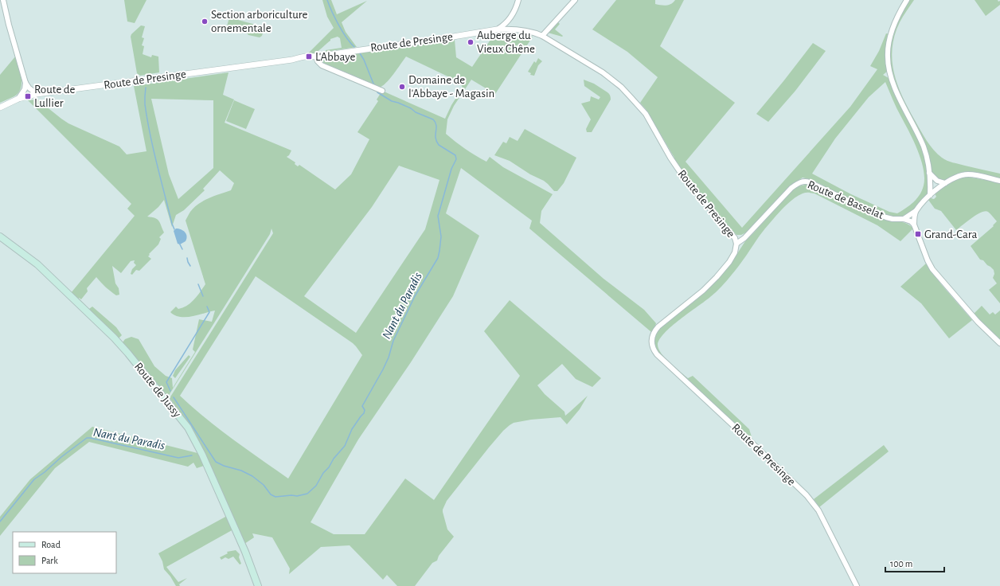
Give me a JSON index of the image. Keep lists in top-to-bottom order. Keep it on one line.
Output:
{"streets":{"main road":["Route de Jussy"],"street":["Route de Presinge","Route de Basselat"]},"crossings":[["Route de Presinge","Route de Basselat"]],"water":["Nant du Paradis"],"places":{"other":["Section arboriculture ornementale","Auberge du Vieux Chêne","Domaine de l'Abbaye - Magasin"],"transit":["L'Abbaye","Route de Lullier","Grand-Cara"]},"legend":["Road","Park"],"scale_bar":"100 m"}
